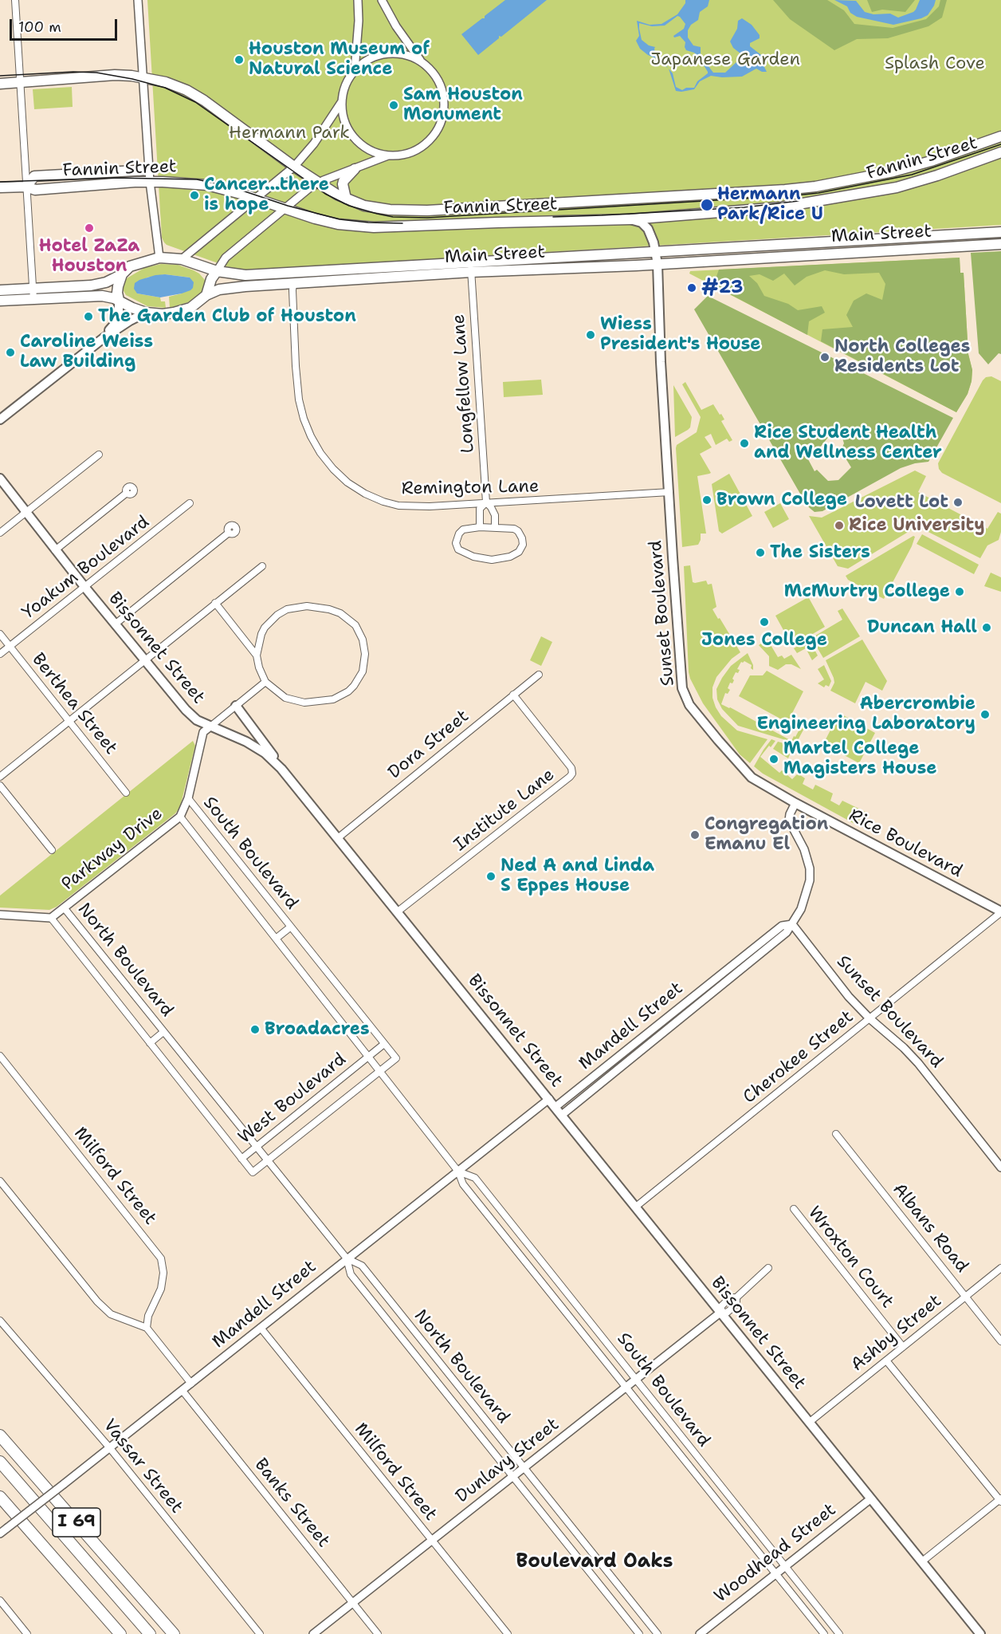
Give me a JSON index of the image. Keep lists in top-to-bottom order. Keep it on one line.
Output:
{"streets":{"highway":["I 69"],"main road":["Fannin Street","Main Street","Sunset Boulevard","Bissonnet Street","Rice Boulevard"],"street":["Longfellow Lane","Remington Lane","Yoakum Boulevard","Berthea Street","Dora Street","Institute Lane","Parkway Drive","South Boulevard","North Boulevard","Mandell Street","Cherokee Street","West Boulevard","Milford Street","Albans Road","Wroxton Court","Ashby Street","Dunlavy Street","Vassar Street","Banks Street","Woodhead Street"]},"crossings":[["Fannin Street","Sunset Boulevard"],["Main Street","Longfellow Lane"],["Main Street","Remington Lane"],["Main Street","Sunset Boulevard"],["Longfellow Lane","Remington Lane"],["Remington Lane","Sunset Boulevard"],["Yoakum Boulevard","Bissonnet Street"],["Yoakum Boulevard","Berthea Street"],["Sunset Boulevard","Rice Boulevard"],["Sunset Boulevard","Mandell Street"],["Sunset Boulevard","Cherokee Street"],["Bissonnet Street","Dora Street"],["Bissonnet Street","Institute Lane"],["Bissonnet Street","Parkway Drive"],["Bissonnet Street","Mandell Street"],["Bissonnet Street","Cherokee Street"],["Bissonnet Street","Ashby Street"],["Bissonnet Street","Dunlavy Street"],["Bissonnet Street","Woodhead Street"],["Dora Street","Institute Lane"],["Rice Boulevard","Cherokee Street"],["Parkway Drive","South Boulevard"],["Parkway Drive","North Boulevard"],["South Boulevard","Mandell Street"],["South Boulevard","West Boulevard"],["South Boulevard","Dunlavy Street"],["South Boulevard","Woodhead Street"],["North Boulevard","Mandell Street"],["North Boulevard","West Boulevard"],["North Boulevard","Dunlavy Street"],["Mandell Street","Milford Street"],["Mandell Street","Vassar Street"],["Mandell Street","Banks Street"],["Milford Street","Dunlavy Street"],["Albans Road","Ashby Street"],["Wroxton Court","Ashby Street"],["Dunlavy Street","Banks Street"]],"districts":["Boulevard Oaks"],"parks":["Japanese Garden","Splash Cove","Hermann Park"],"places":["Houston Museum of Natural Science","Sam Houston Monument","Cancer...there is hope","Hermann Park/Rice U","Hotel ZaZa Houston","#23","The Garden Club of Houston","Wiess President's House","Caroline Weiss Law Building","North Colleges Residents Lot","Rice Student Health and Wellness Center","Brown College","Lovett Lot","Rice University","The Sisters","McMurtry College","Jones College","Duncan Hall","Abercrombie Engineering Laboratory","Martel College Magisters House","Congregation Emanu El","Ned A and Linda S Eppes House","Broadacres"],"scale_bar":"100 m"}
